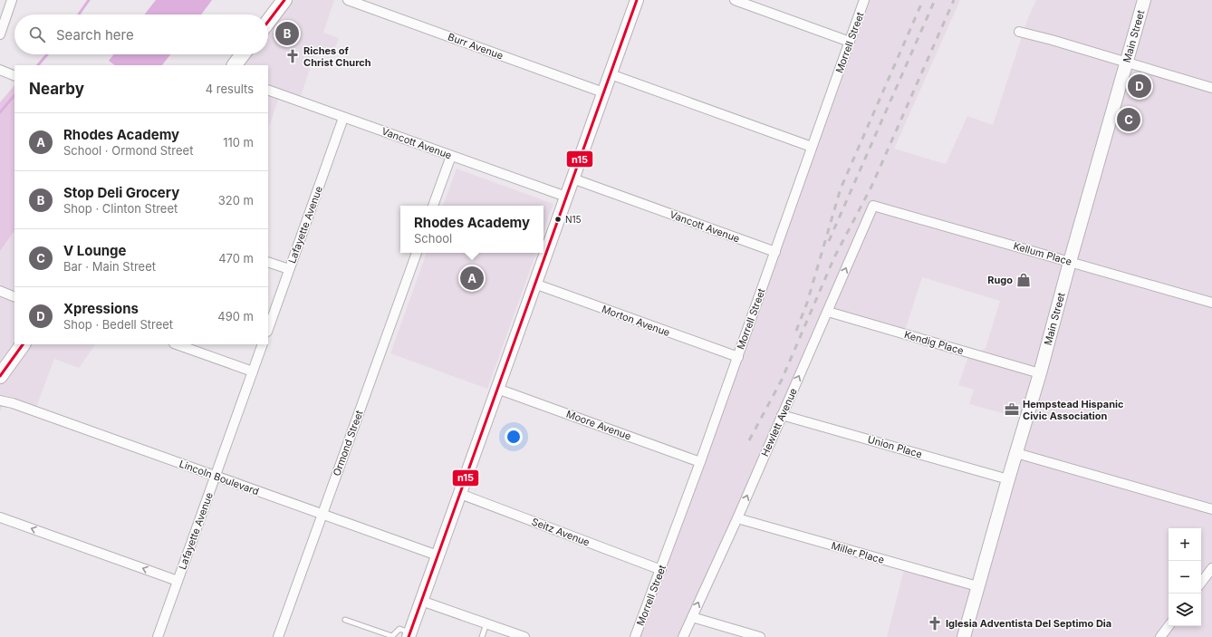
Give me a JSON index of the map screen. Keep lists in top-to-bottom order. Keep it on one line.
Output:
{"streets":{"main road":["Main Street"],"street":["Morrell Street","Burr Avenue","Vancott Avenue","Lafayette Avenue","Kellum Place","Morton Avenue","Kendig Place","Hewlett Avenue","Moore Avenue","Ormond Street","Union Place","Lincoln Boulevard","Seitz Avenue","Miller Place"]},"crossings":[["Main Street","Kellum Place"],["Main Street","Kendig Place"],["Main Street","Union Place"],["Main Street","Miller Place"],["Morrell Street","Vancott Avenue"],["Morrell Street","Morton Avenue"],["Morrell Street","Moore Avenue"],["Morrell Street","Seitz Avenue"],["Vancott Avenue","Lafayette Avenue"],["Lafayette Avenue","Lincoln Boulevard"],["Kellum Place","Hewlett Avenue"],["Kendig Place","Hewlett Avenue"],["Hewlett Avenue","Union Place"],["Hewlett Avenue","Miller Place"],["Ormond Street","Lincoln Boulevard"]],"one_way":["Hewlett Avenue"],"places":{"church":["Riches of Christ Church","Iglesia Adventista Del Septimo Dia"],"other":["N15"],"shop":["Rugo"],"office":["Hempstead Hispanic Civic Association"]},"lines":["transit line n15"],"page":{"search":"Search here","pins":["B","D","C","A"],"heading":["Nearby","4 results"],"list":[{"mark":"A","name":"Rhodes Academy","note":"School · Ormond Street","value":"110 m"},{"mark":"B","name":"Stop Deli Grocery","note":"Shop · Clinton Street","value":"320 m"},{"mark":"C","name":"V Lounge","note":"Bar · Main Street","value":"470 m"},{"mark":"D","name":"Xpressions","note":"Shop · Bedell Street","value":"490 m"}],"popup":["Rhodes Academy","School"],"map_buttons":["+","−"]}}
